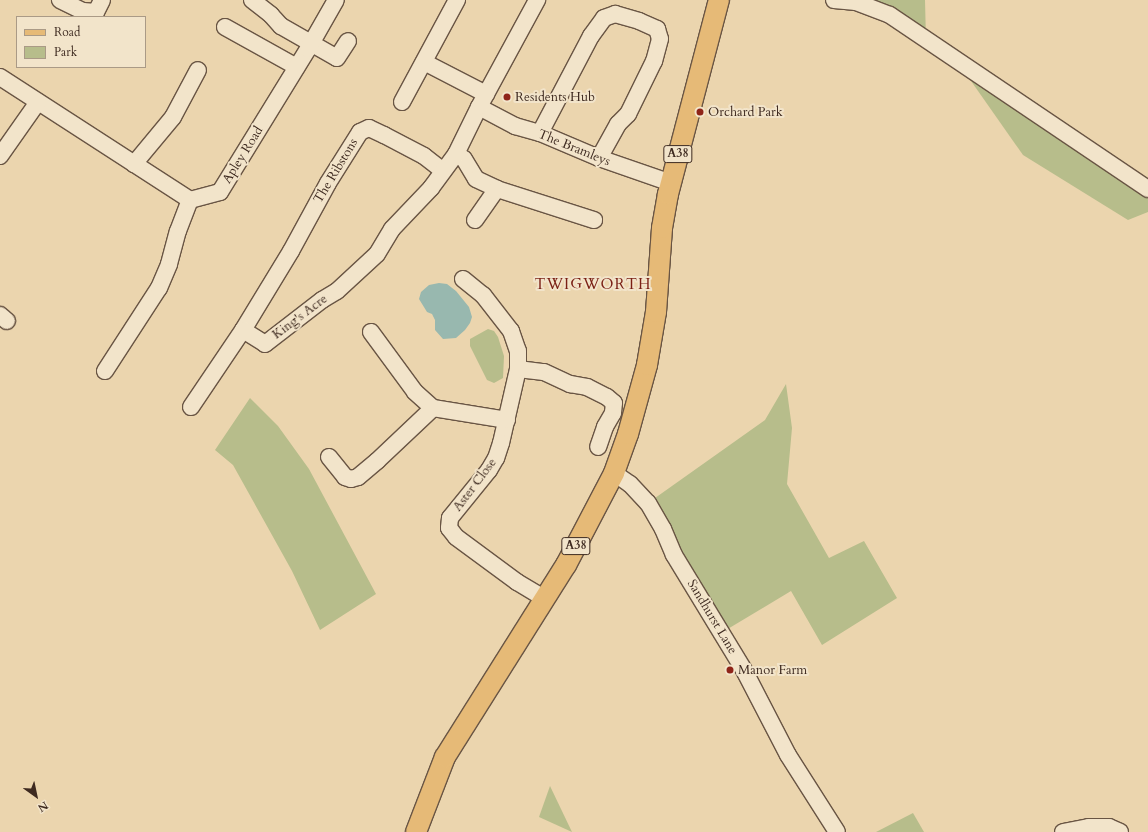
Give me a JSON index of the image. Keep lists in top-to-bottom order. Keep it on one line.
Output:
{"streets":{"main road":["A38"],"street":["The Bramleys","Apley Road","The Ribstons","King's Acre","Aster Close","Sandhurst Lane"]},"crossings":[["The Bramleys","A38"],["A38","Aster Close"],["A38","Sandhurst Lane"],["The Ribstons","King's Acre"]],"districts":["TWIGWORTH"],"places":["Residents Hub","Orchard Park","Manor Farm"],"legend":["Road","Park"],"north":"bottom right"}
